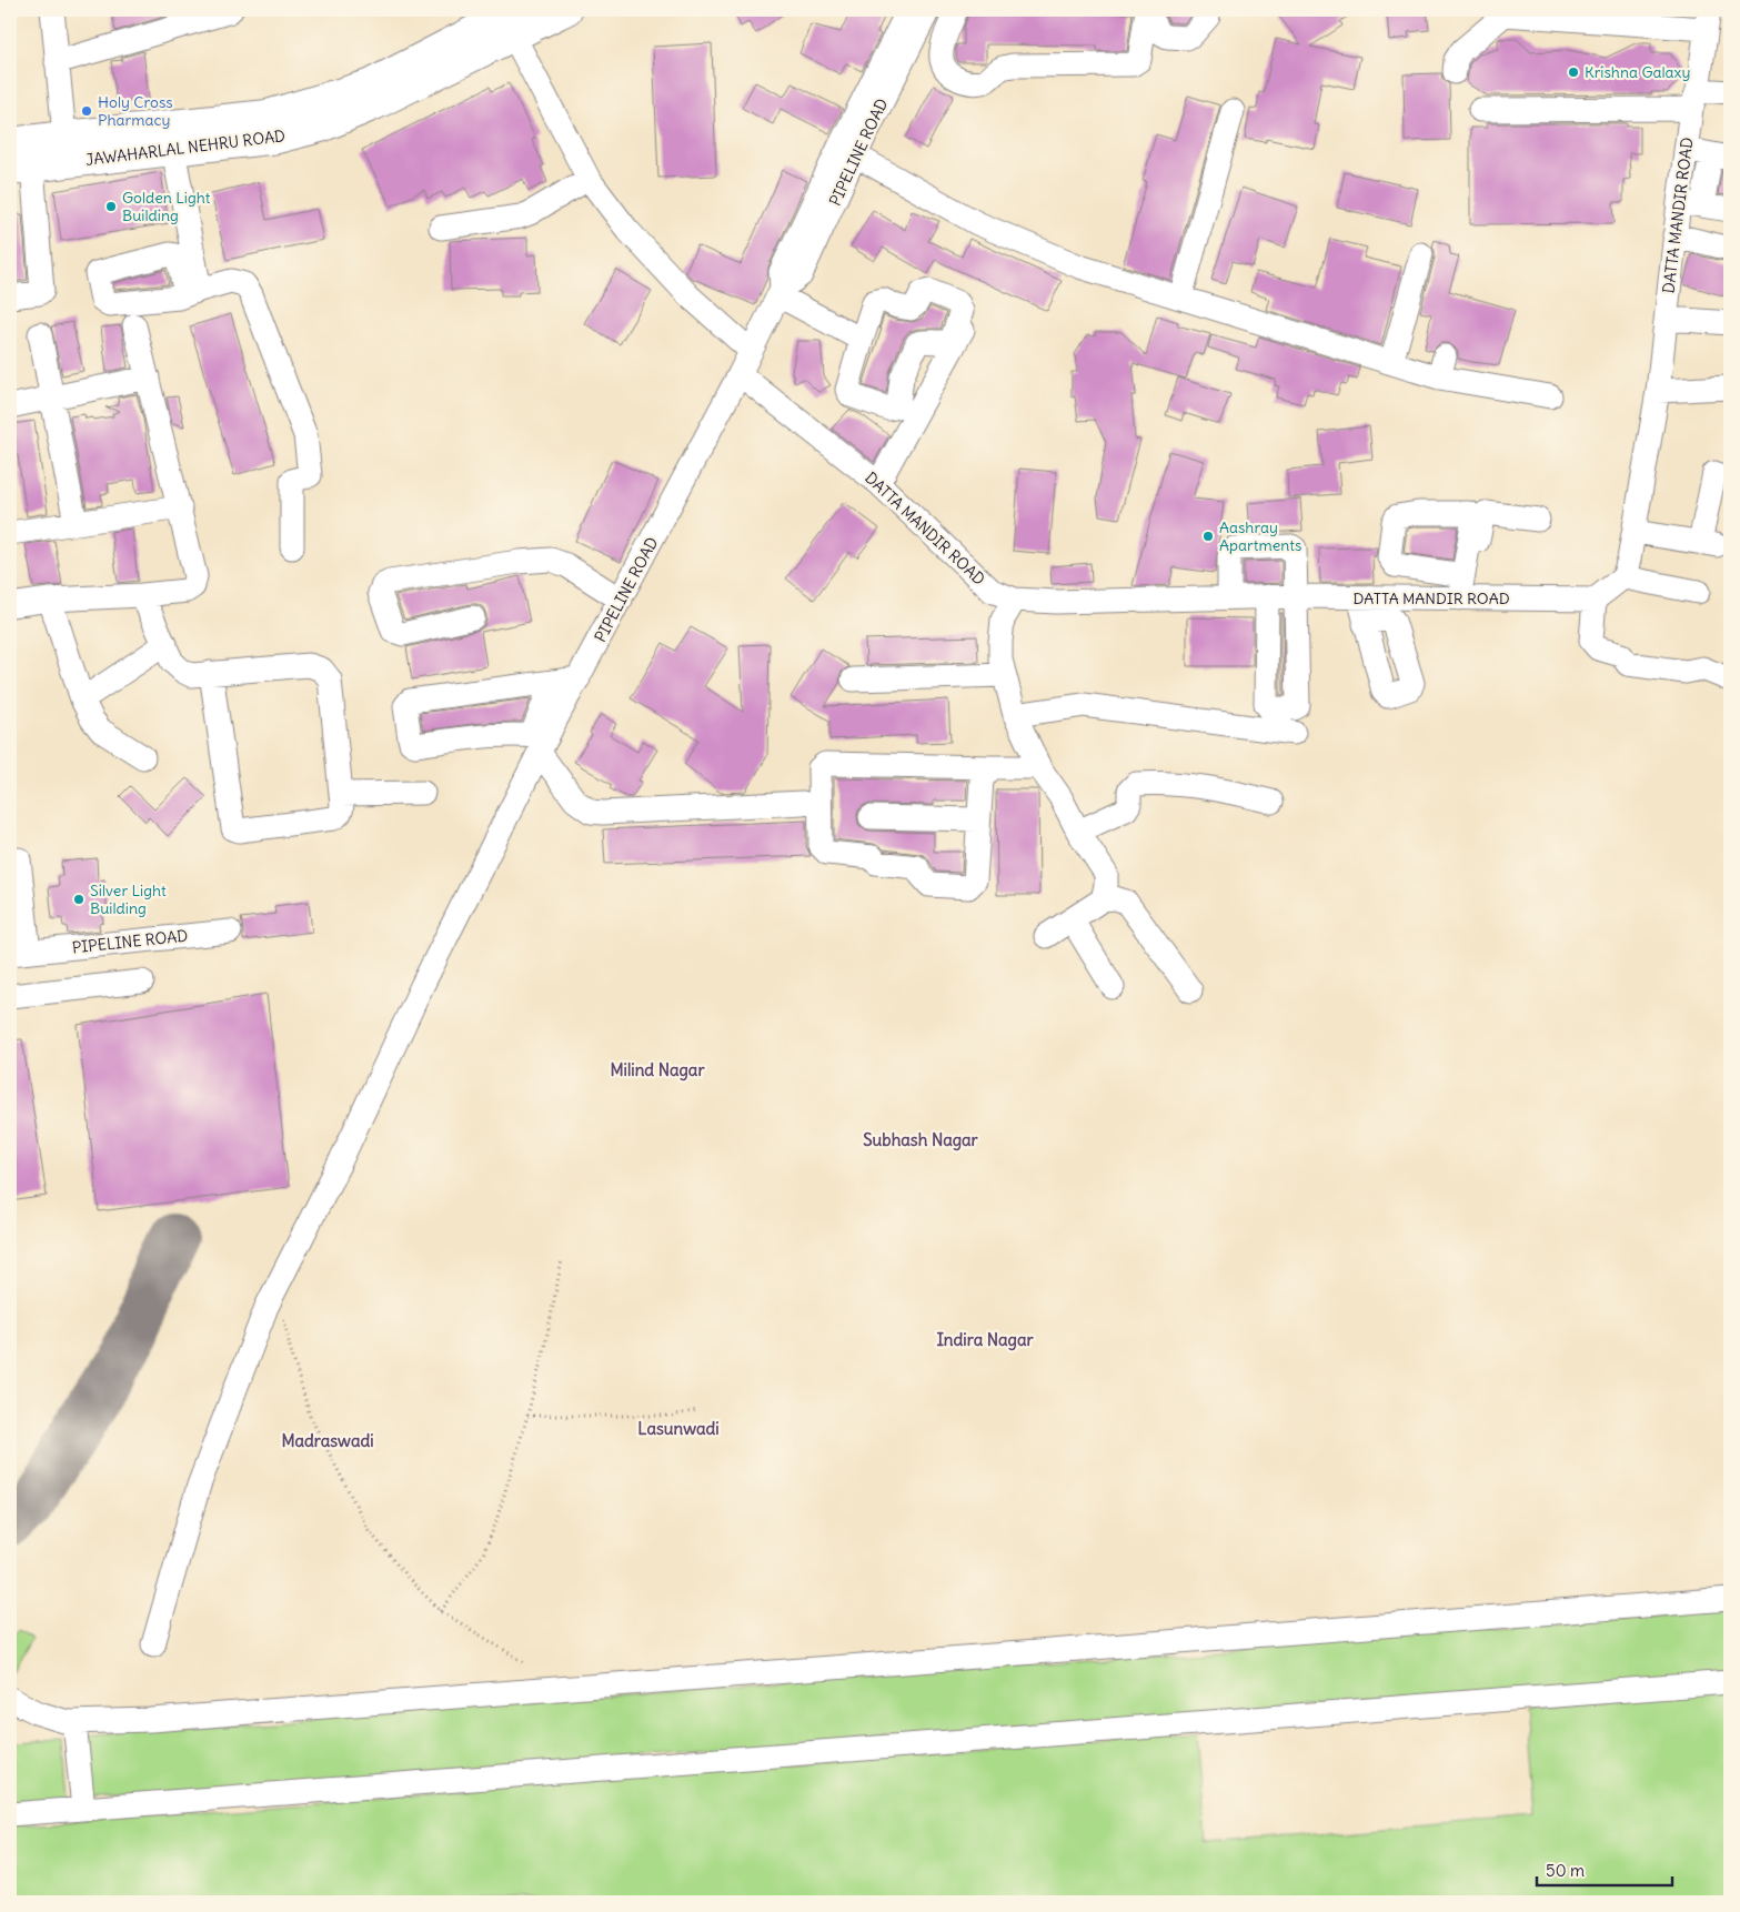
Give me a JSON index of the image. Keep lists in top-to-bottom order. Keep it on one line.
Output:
{"streets":{"main road":["JAWAHARLAL NEHRU ROAD"],"street":["PIPELINE ROAD","DATTA MANDIR ROAD"]},"crossings":[["PIPELINE ROAD","DATTA MANDIR ROAD"]],"districts":["Milind Nagar","Subhash Nagar","Indira Nagar","Lasunwadi","Madraswadi"],"places":["Krishna Galaxy","Holy Cross Pharmacy","Golden Light Building","Aashray Apartments","Silver Light Building"],"scale_bar":"50 m"}
